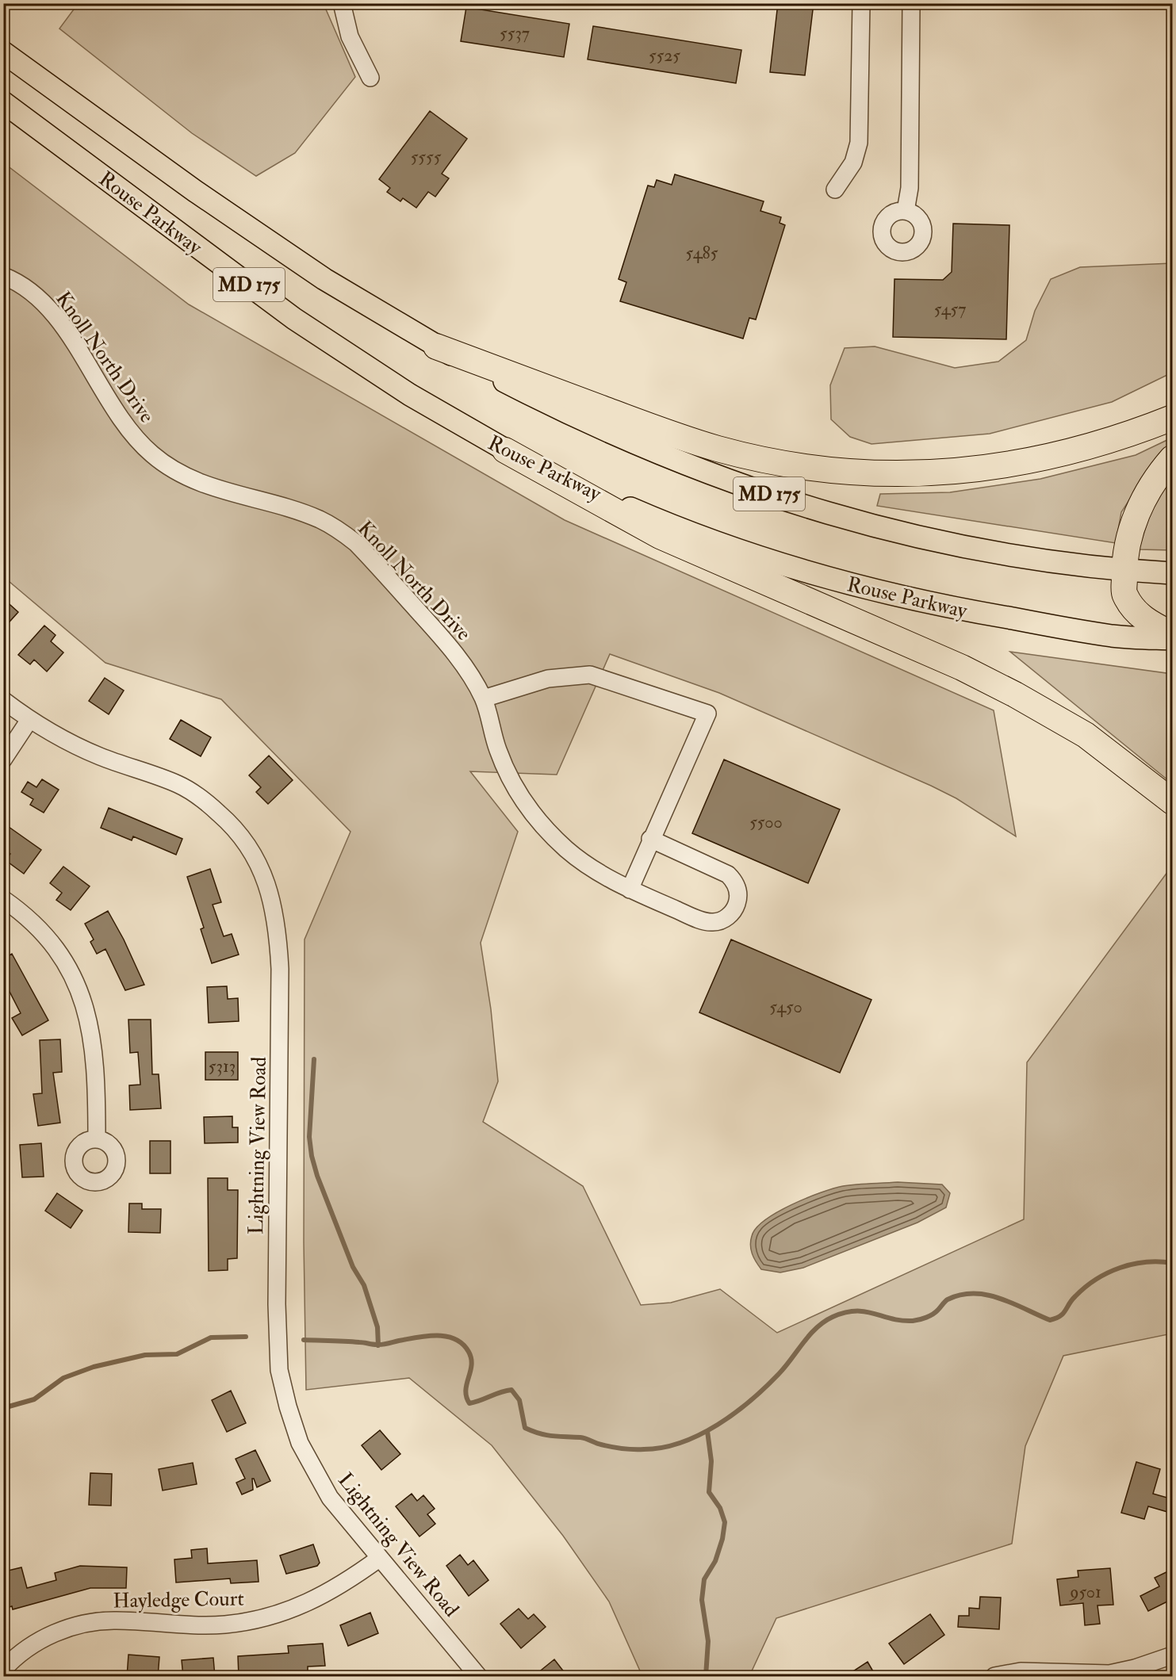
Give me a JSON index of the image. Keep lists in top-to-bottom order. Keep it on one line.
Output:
{"streets":{"main road":["Rouse Parkway","MD 175"],"street":["Knoll North Drive","Lightning View Road","Hayledge Court"]},"crossings":[["Lightning View Road","Hayledge Court"]],"house_numbers":["5537","5525","5555","5485","5457","5500","5450","5313","9501"]}
